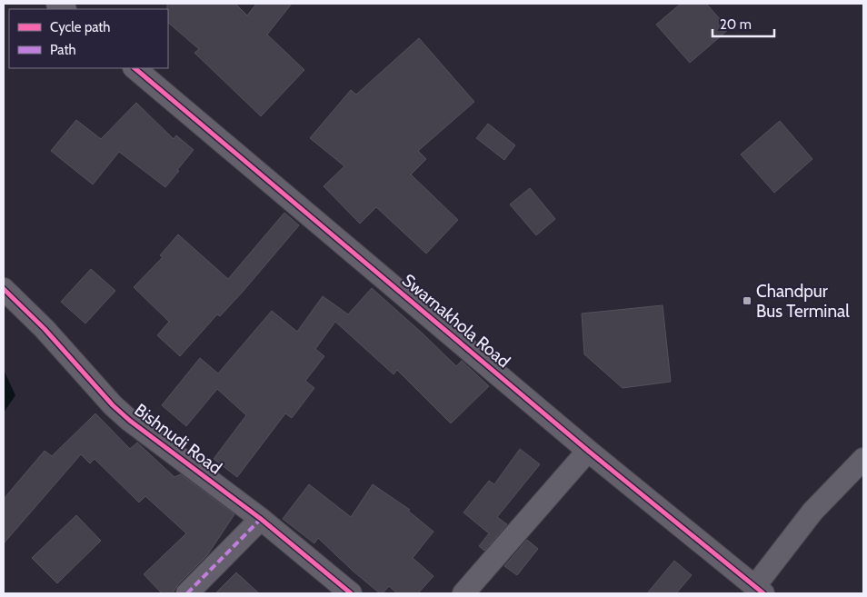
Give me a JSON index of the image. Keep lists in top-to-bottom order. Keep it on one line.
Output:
{"streets":{"street":["Swarnakhola Road","Bishnudi Road"]},"places":{"transit":["Chandpur Bus Terminal"]},"legend":["Cycle path","Path"],"scale_bar":"20 m"}
